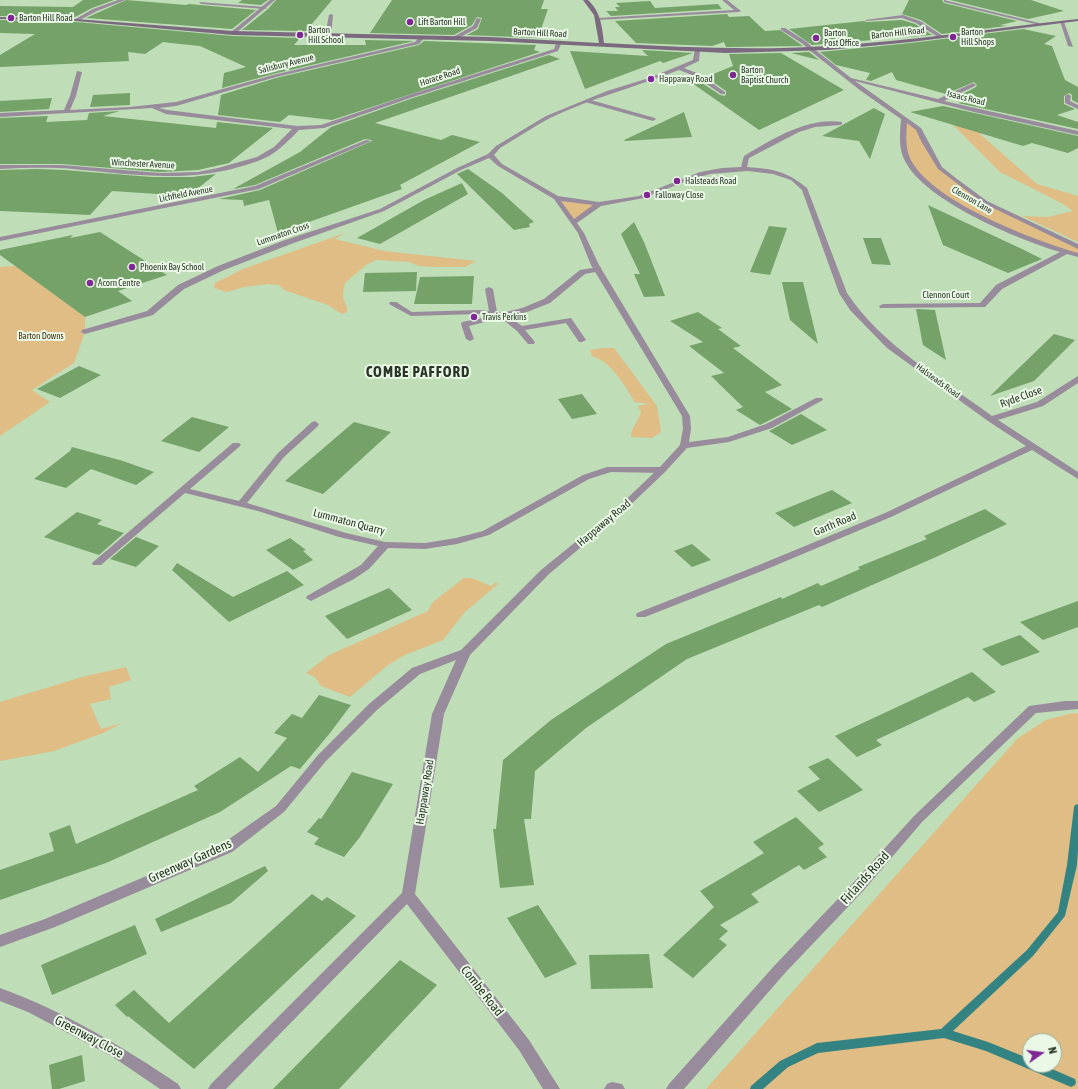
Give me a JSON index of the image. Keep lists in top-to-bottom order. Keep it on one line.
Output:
{"streets":{"street":["Barton Hill Road","Salisbury Avenue","Horace Road","Isaacs Road","Winchester Avenue","Lichfield Avenue","Clennon Lane","Lummaton Cross","Clennon Court","Halsteads Road","Ryde Close","Lummaton Quarry","Happaway Road","Garth Road","Greenway Gardens","Firlands Road","Combe Road","Greenway Close"]},"crossings":[["Barton Hill Road","Salisbury Avenue"],["Barton Hill Road","Horace Road"],["Barton Hill Road","Clennon Lane"],["Salisbury Avenue","Horace Road"],["Salisbury Avenue","Winchester Avenue"],["Isaacs Road","Clennon Lane"],["Clennon Lane","Clennon Court"],["Halsteads Road","Ryde Close"],["Halsteads Road","Garth Road"],["Lummaton Quarry","Happaway Road"],["Happaway Road","Greenway Gardens"],["Happaway Road","Combe Road"]],"districts":["COMBE PAFFORD"],"parks":["Barton Downs"],"places":["Barton Hill Road","Lift Barton Hill","Barton Hill School","Barton Hill Shops","Barton Post Office","Barton Baptist Church","Happaway Road","Halsteads Road","Falloway Close","Phoenix Bay School","Acorn Centre","Travis Perkins"],"north":"right"}
